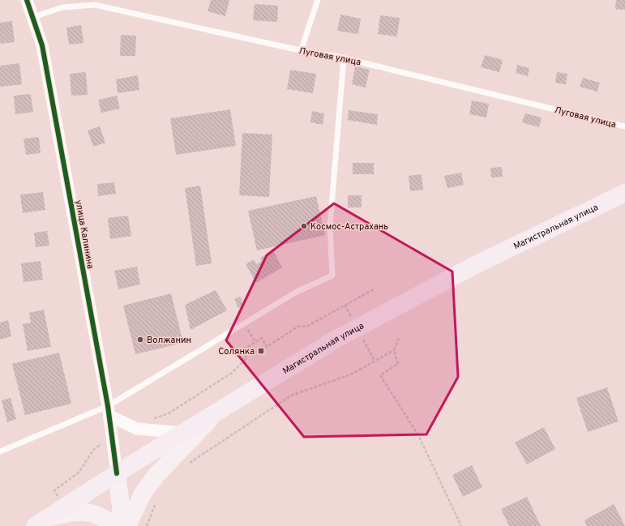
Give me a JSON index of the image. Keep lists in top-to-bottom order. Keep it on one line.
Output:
{"streets":{"highway":["Магистральная улица"],"street":["улица Калинина"],"lane":["Луговая улица"]},"crossings":[["Луговая улица","улица Калинина"],["Магистральная улица","улица Калинина"]],"places":{"other":["Космос-Астрахань","Волжанин"],"transit":["Солянка"]}}
